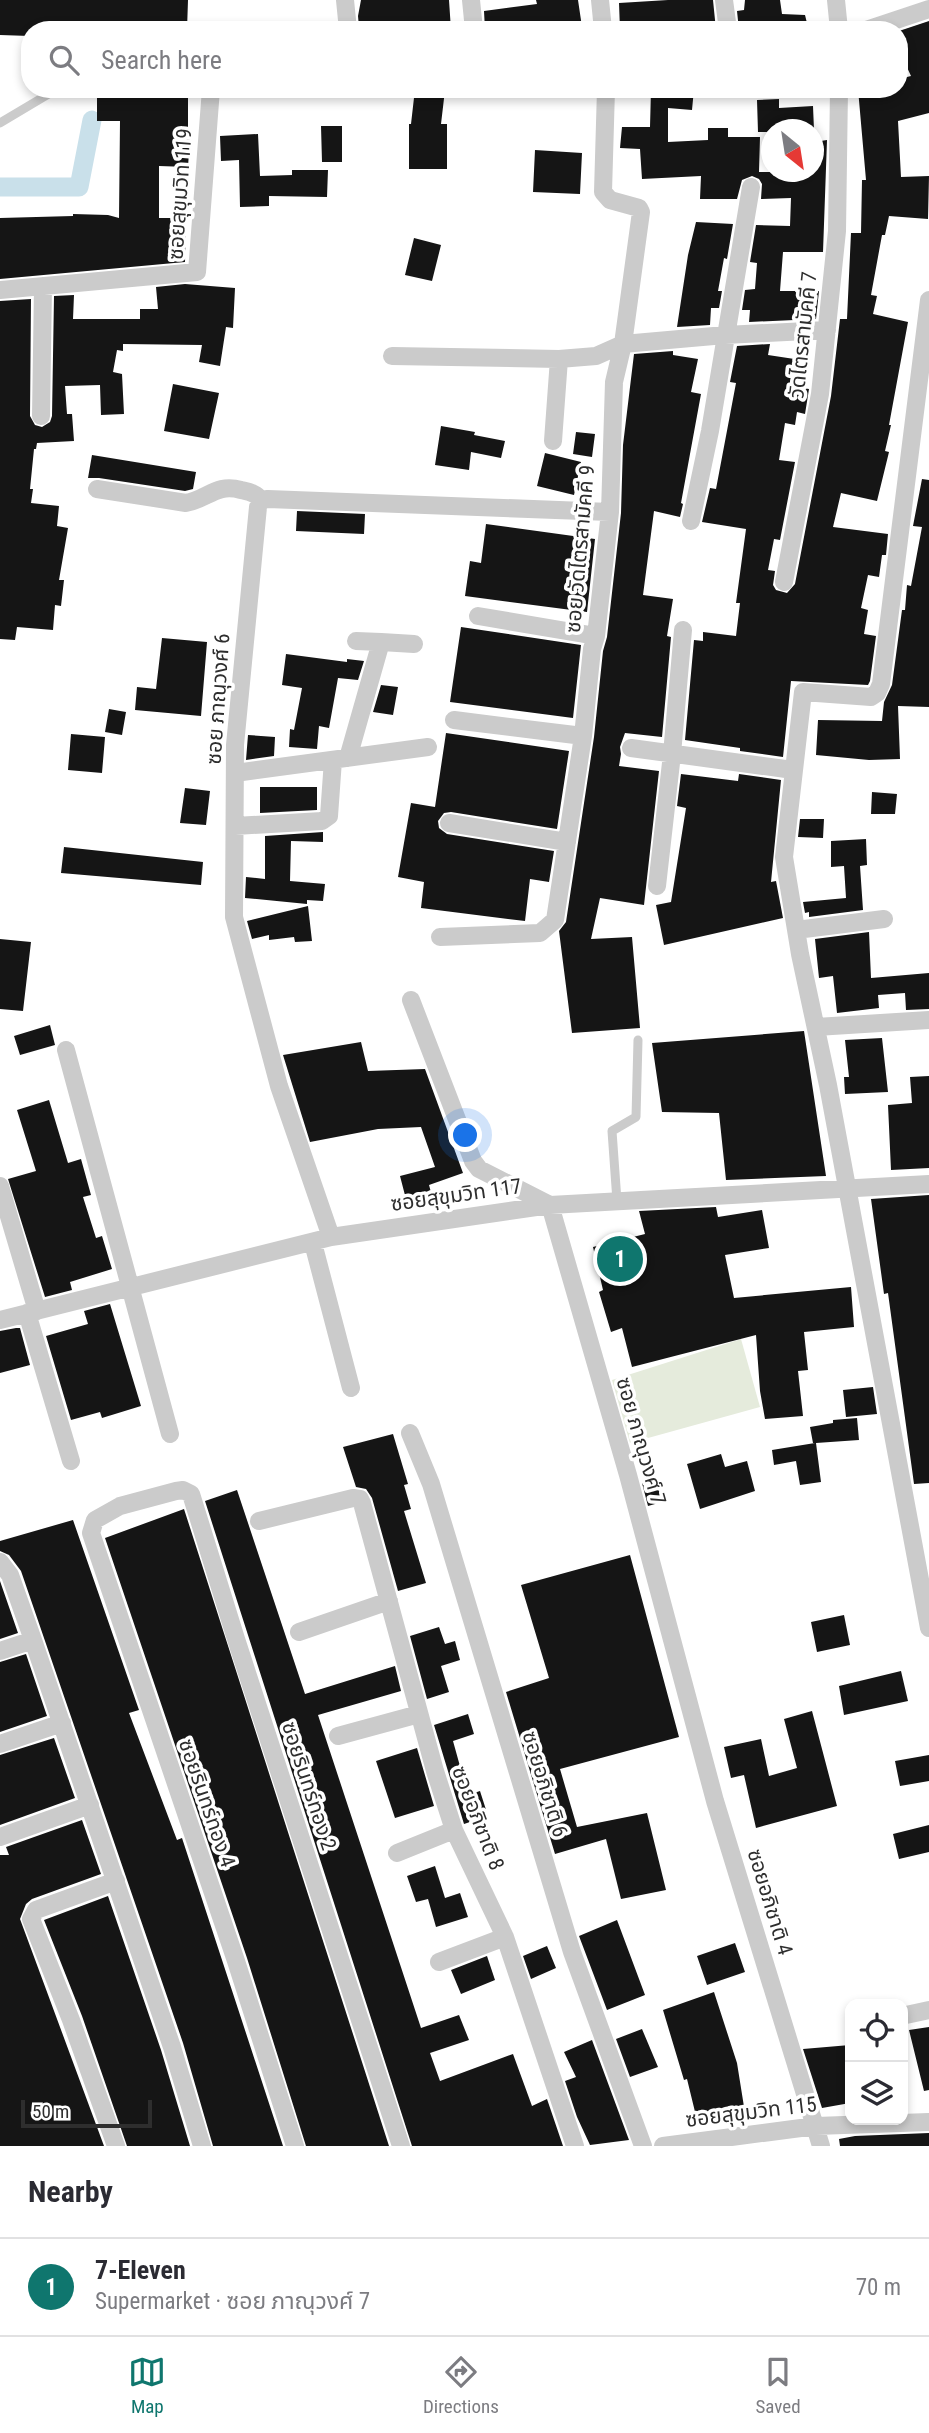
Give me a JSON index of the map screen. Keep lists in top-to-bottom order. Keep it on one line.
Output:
{"streets":{"street":["ซอยสุขุมวิท 119","วัดไตรสามัคคี 7","ซอย วัดไตรสามัคคี 9","ซอย ภาณุวงศ์ 6","ซอยสุขุมวิท 117","ซอย ภาณุวงศ์ 7","ซอยอภิชาติ 6","ซอยรินทร์ทอง 2","ซอยรินทร์ทอง 4","ซอยอภิชาติ 8","ซอยอภิชาติ 4","ซอยสุขุมวิท 115"]},"crossings":[["ซอย ภาณุวงศ์ 6","ซอยสุขุมวิท 117"],["ซอยสุขุมวิท 117","ซอย ภาณุวงศ์ 7"],["ซอย ภาณุวงศ์ 7","ซอยอภิชาติ 4"],["ซอยรินทร์ทอง 2","ซอยรินทร์ทอง 4"],["ซอยอภิชาติ 4","ซอยสุขุมวิท 115"]],"scale_bar":"50 m","north":"bottom right","page":{"search":"Search here","pins":"1","scale":"50 m","heading":"Nearby","list":[{"mark":"1","name":"7-Eleven","note":"Supermarket · ซอย ภาณุวงศ์ 7","value":"70 m"}],"nav":["Map","Directions","Saved"]}}
